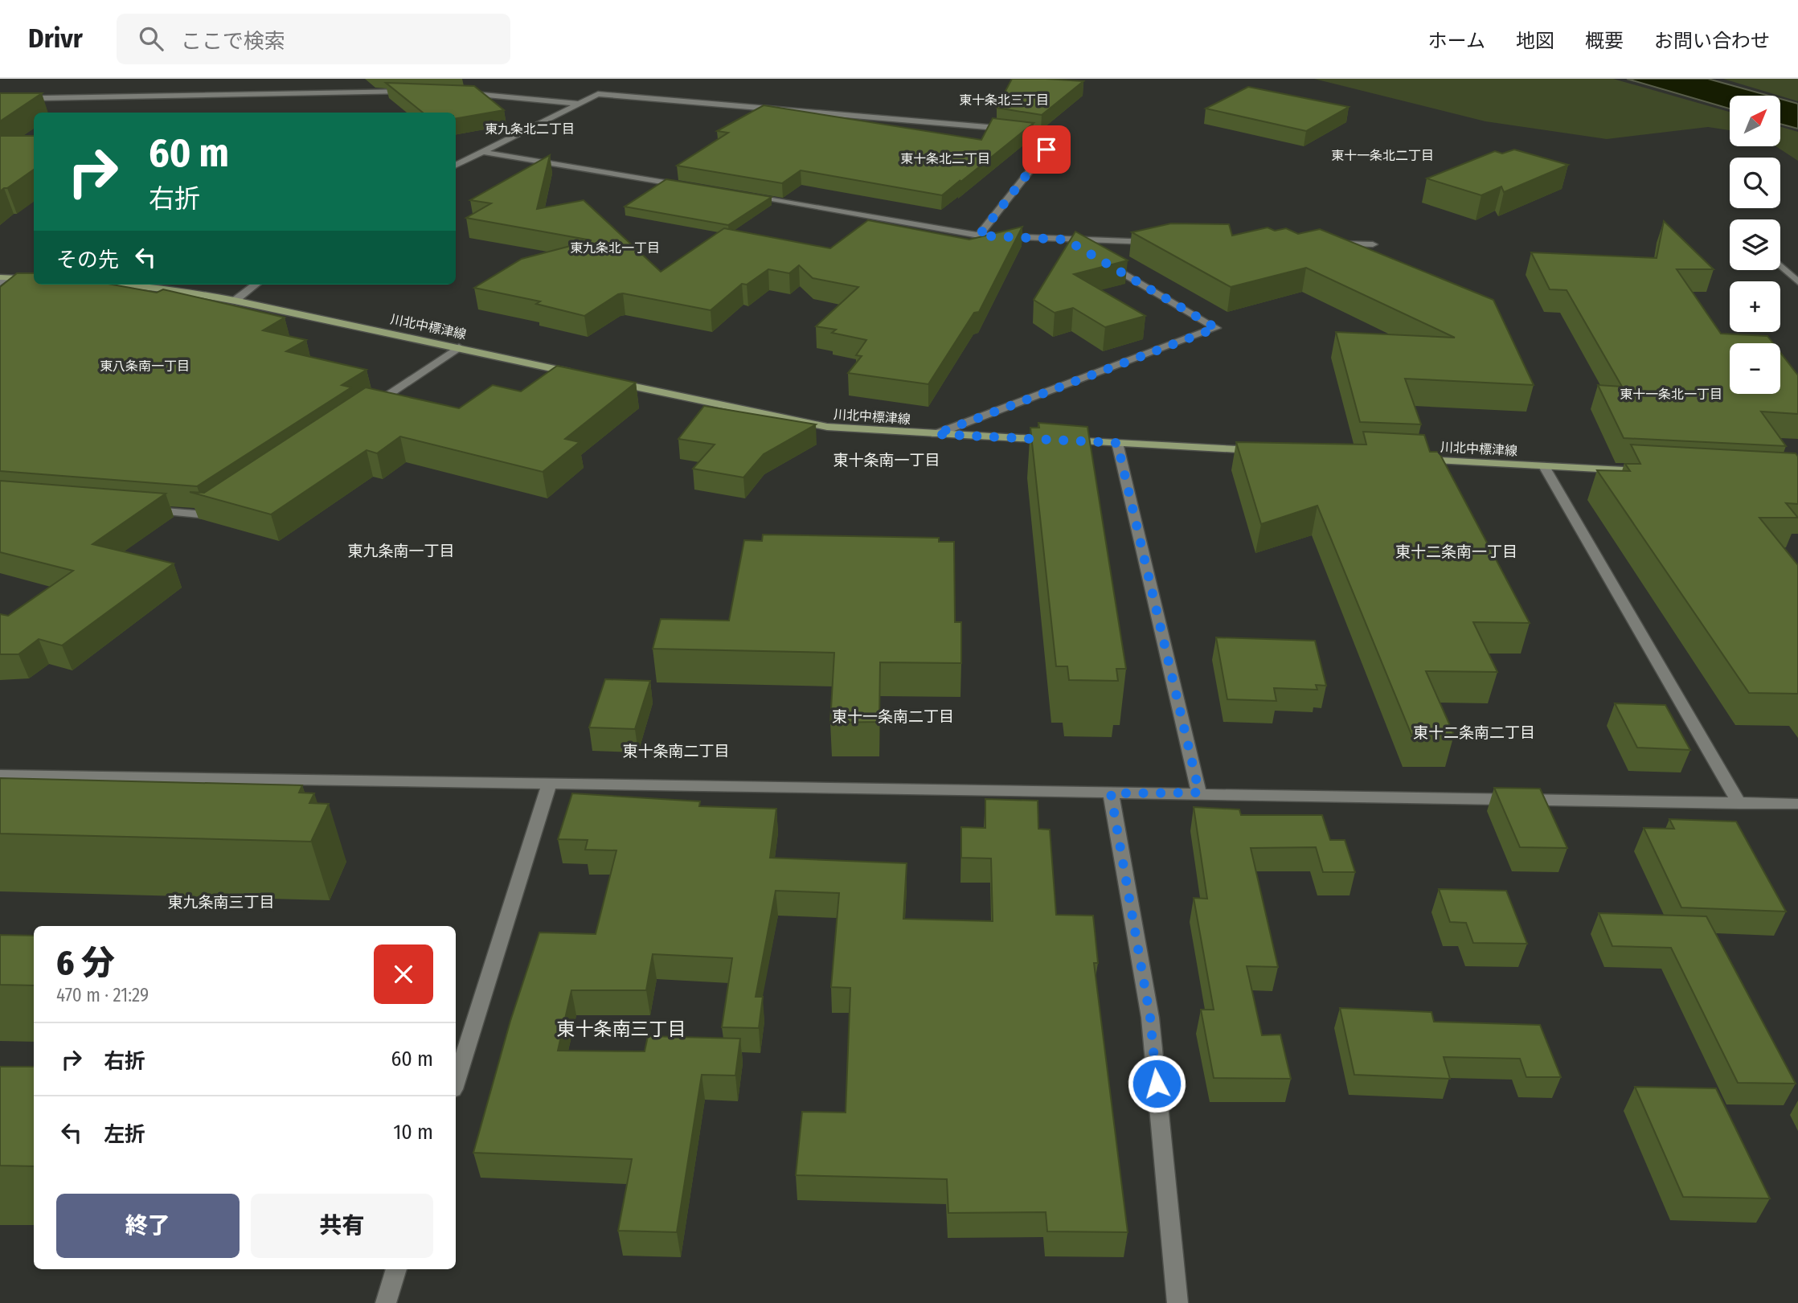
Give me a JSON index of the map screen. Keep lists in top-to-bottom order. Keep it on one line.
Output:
{"streets":{"main road":["川北中標津線"]},"districts":["東十条北三丁目","東九条北二丁目","東十一条北二丁目","東十条北二丁目","東九条北一丁目","東八条南一丁目","東十一条北一丁目","東十条南一丁目","東九条南一丁目","東十二条南一丁目","東十一条南二丁目","東十二条南二丁目","東十条南二丁目","東九条南三丁目","東十条南三丁目"],"north":"top right","page":{"header":"Drivr","search":"ここで検索","nav":["ホーム","地図","概要","お問い合わせ"],"map_buttons":["+","−"],"turn":["60 m","右折"],"then":"その先","heading":["6 分","470 m · 21:29"],"list":[{"name":"右折","value":"60 m"},{"name":"左折","value":"10 m"}],"buttons":["終了","共有"]}}
